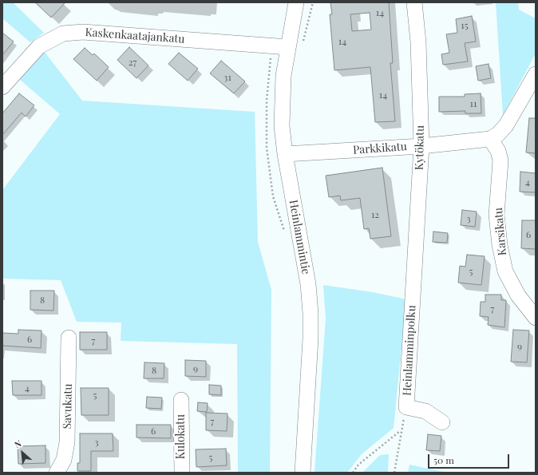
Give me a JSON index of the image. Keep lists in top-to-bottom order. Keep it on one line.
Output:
{"streets":{"street":["Kaskenkaatajankatu","Kytökatu","Parkkikatu","Karsikatu","Heinlammintie","Heinlamminpolku","Savukatu","Kulokatu"]},"crossings":[["Kaskenkaatajankatu","Heinlammintie"],["Kytökatu","Parkkikatu"],["Kytökatu","Heinlamminpolku"],["Parkkikatu","Karsikatu"],["Parkkikatu","Heinlammintie"]],"house_numbers":["14","15","14","27","31","14","11","4","12","3","6","5","8","7","6","7","9","9","8","4","5","7","6","3","5"],"scale_bar":"50 m","north":"top left"}
